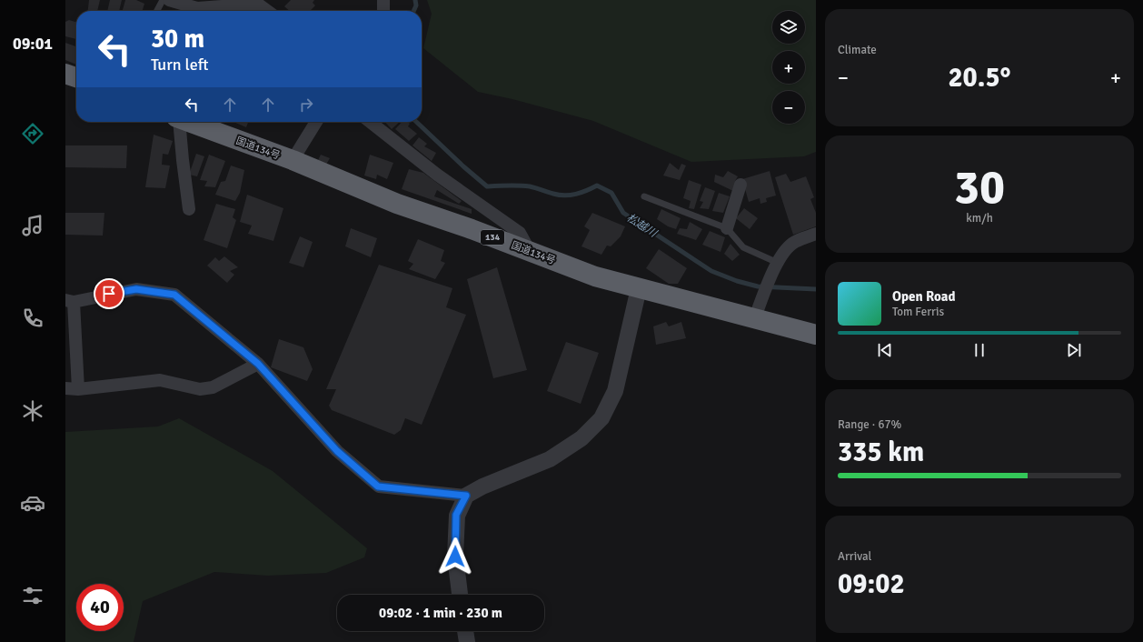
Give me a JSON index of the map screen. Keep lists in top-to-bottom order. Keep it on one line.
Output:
{"streets":{"highway":["国道134号","134"]},"water":["松越川"],"page":{"tabs":"09:01","tile":["Climate",["30","km/h"],["Range · 67%","335 km"],["Arrival","09:02"]],"map_buttons":["+","−"],"turn":["30 m","Turn left"],"heat":["−","20.5°","+"],"song":["Open Road","Tom Ferris"],"limit":"40","trip":"09:02 · 1 min · 230 m"}}
